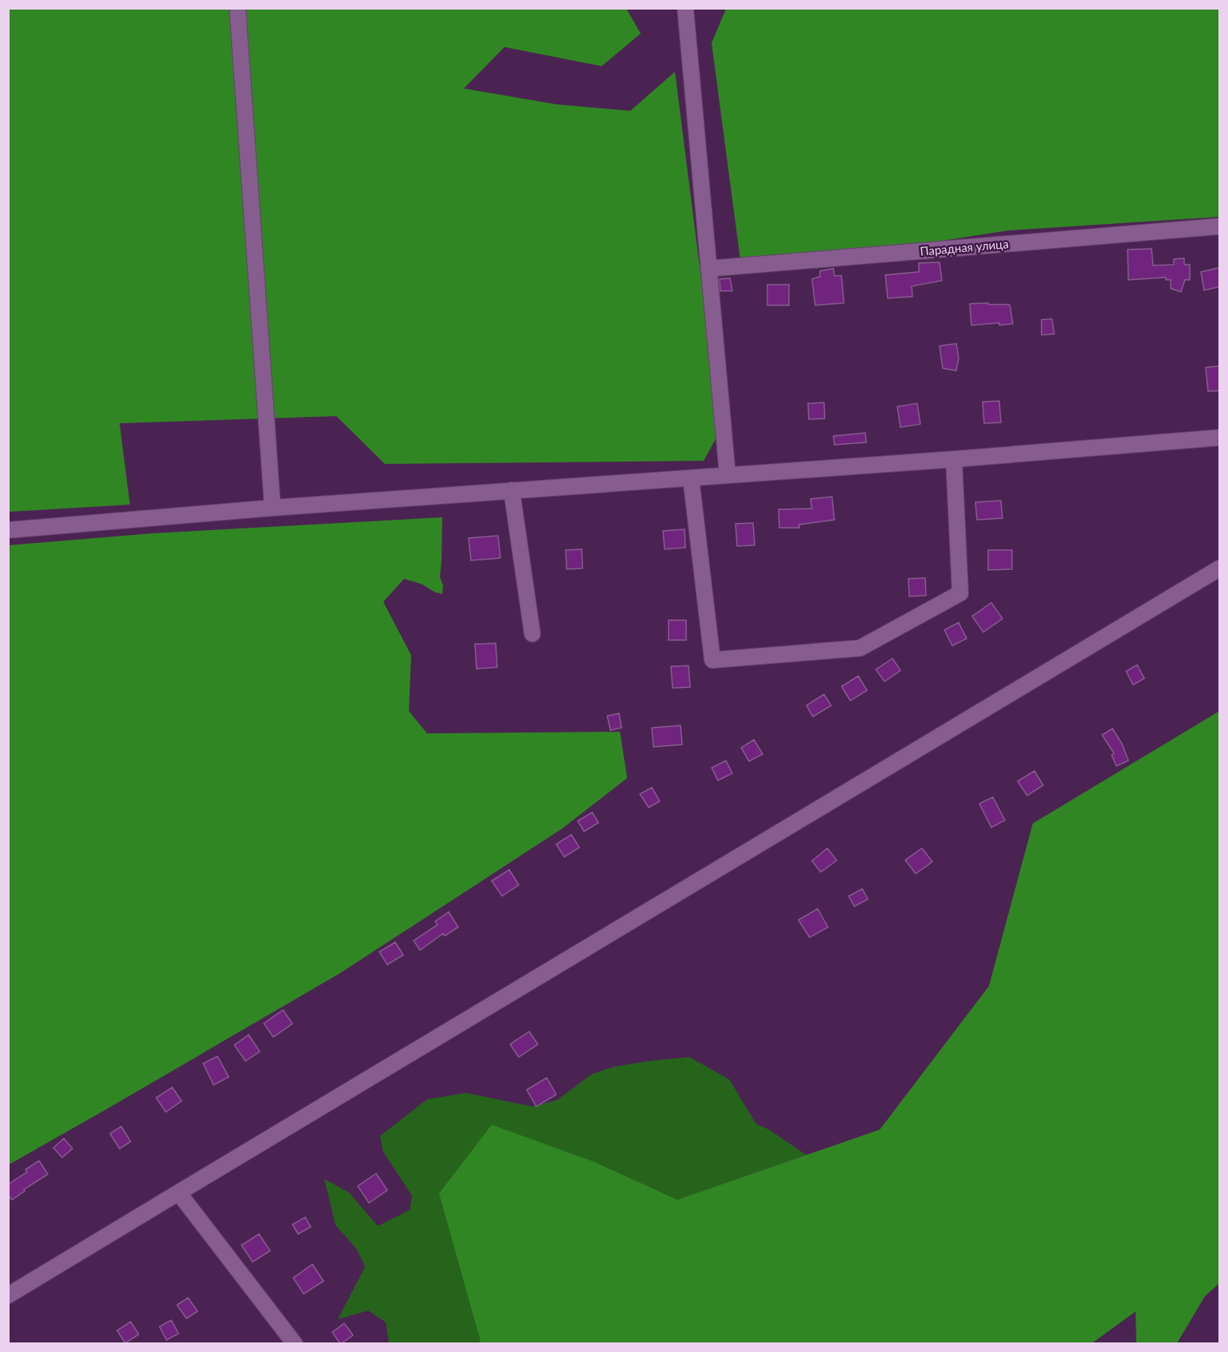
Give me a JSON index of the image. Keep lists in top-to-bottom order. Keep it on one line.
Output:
{"streets":{"street":["Парадная улица"]}}
